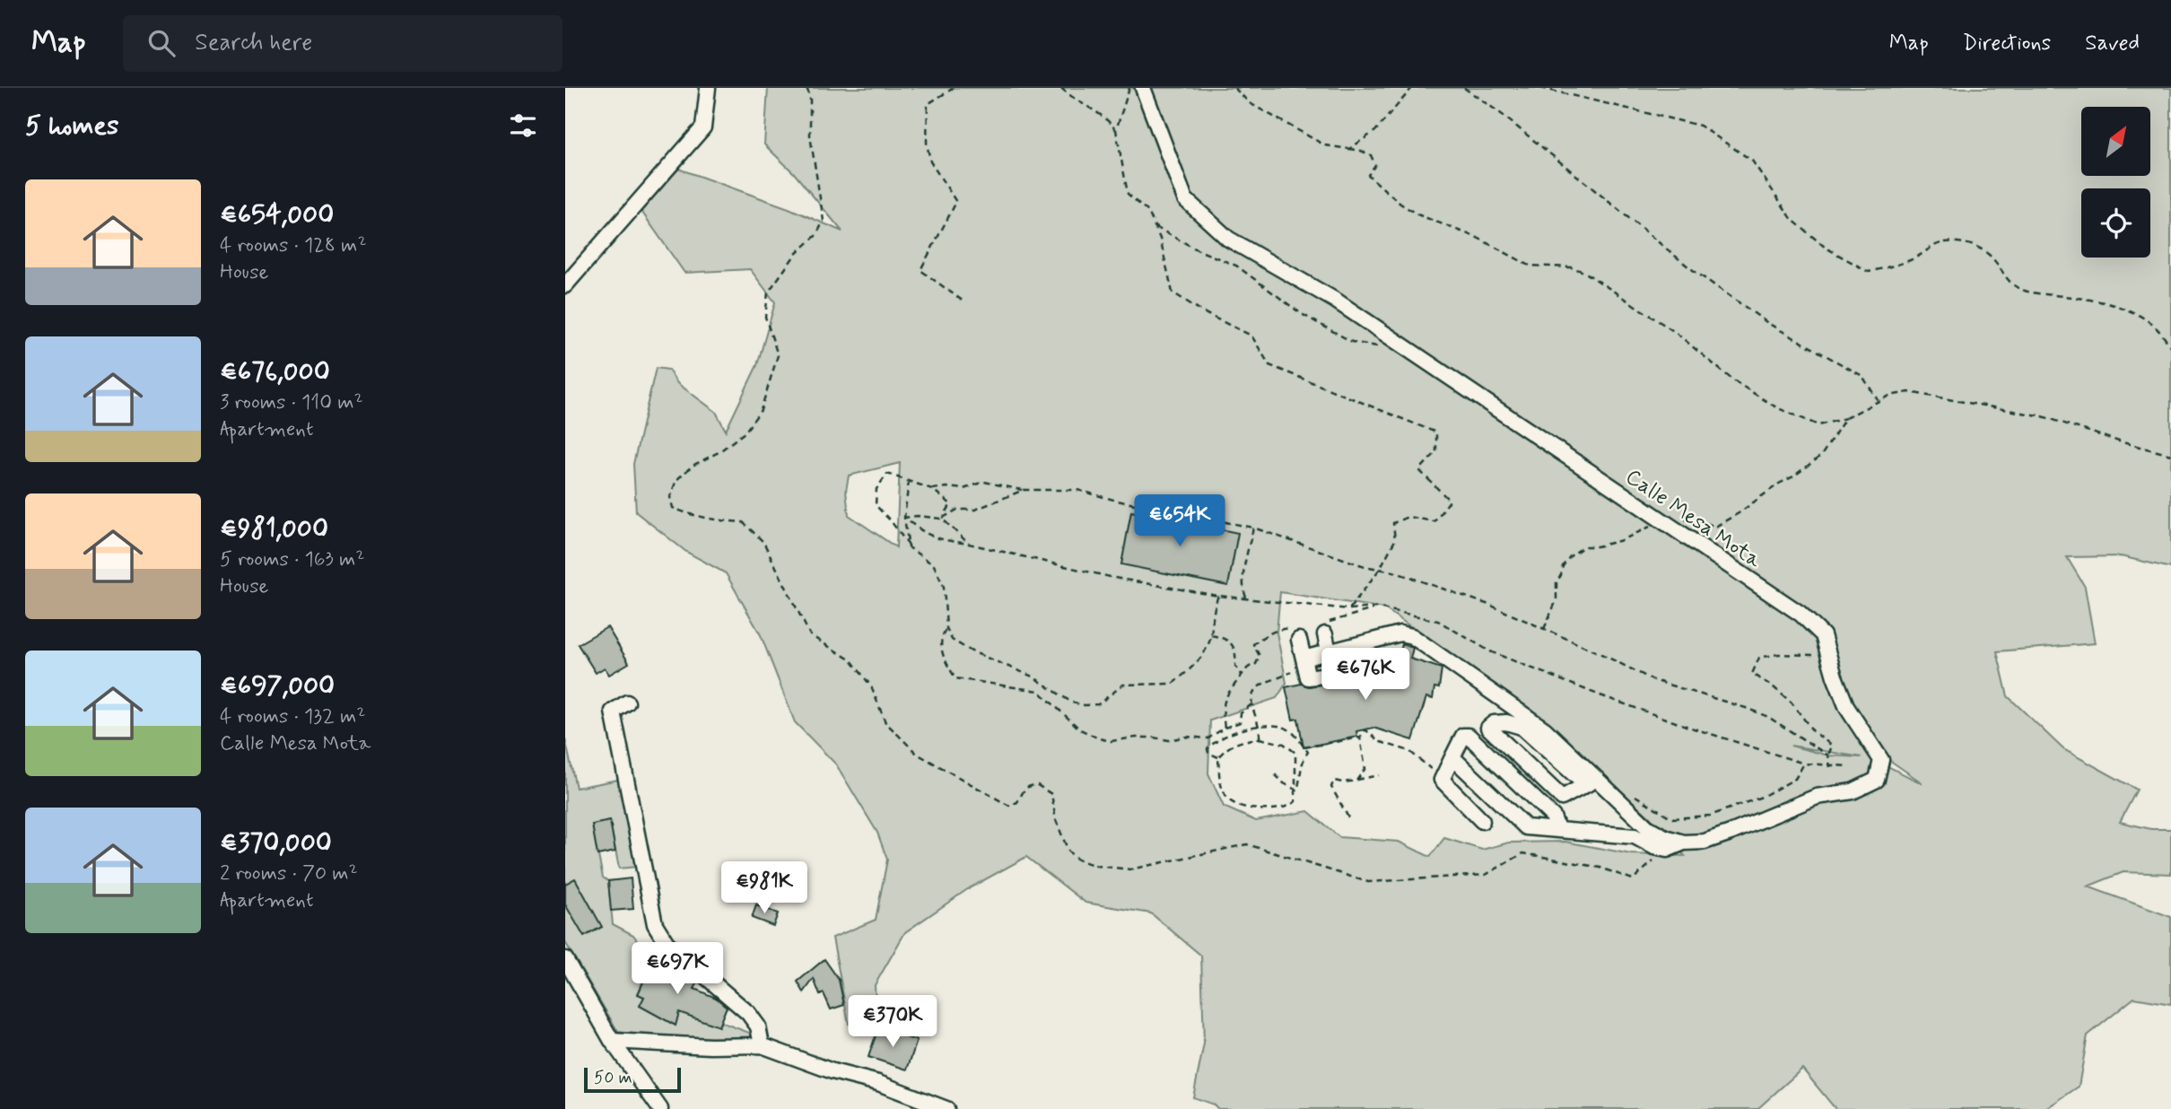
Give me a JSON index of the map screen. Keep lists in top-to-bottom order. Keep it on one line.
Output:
{"streets":{"street":["Calle Mesa Mota"]},"scale_bar":"50 m","north":"top right","page":{"header":"Map","search":"Search here","nav":["Map","Directions","Saved"],"heading":"5 homes","list":[{"name":"€654,000","note":"4 rooms · 128 m² · House"},{"name":"€676,000","note":"3 rooms · 110 m² · Apartment"},{"name":"€981,000","note":"5 rooms · 163 m² · House"},{"name":"€697,000","note":"4 rooms · 132 m² · Calle Mesa Mota"},{"name":"€370,000","note":"2 rooms · 70 m² · Apartment"}],"price":["€654K","€676K","€981K","€697K","€370K"],"scale":"50 m"}}
